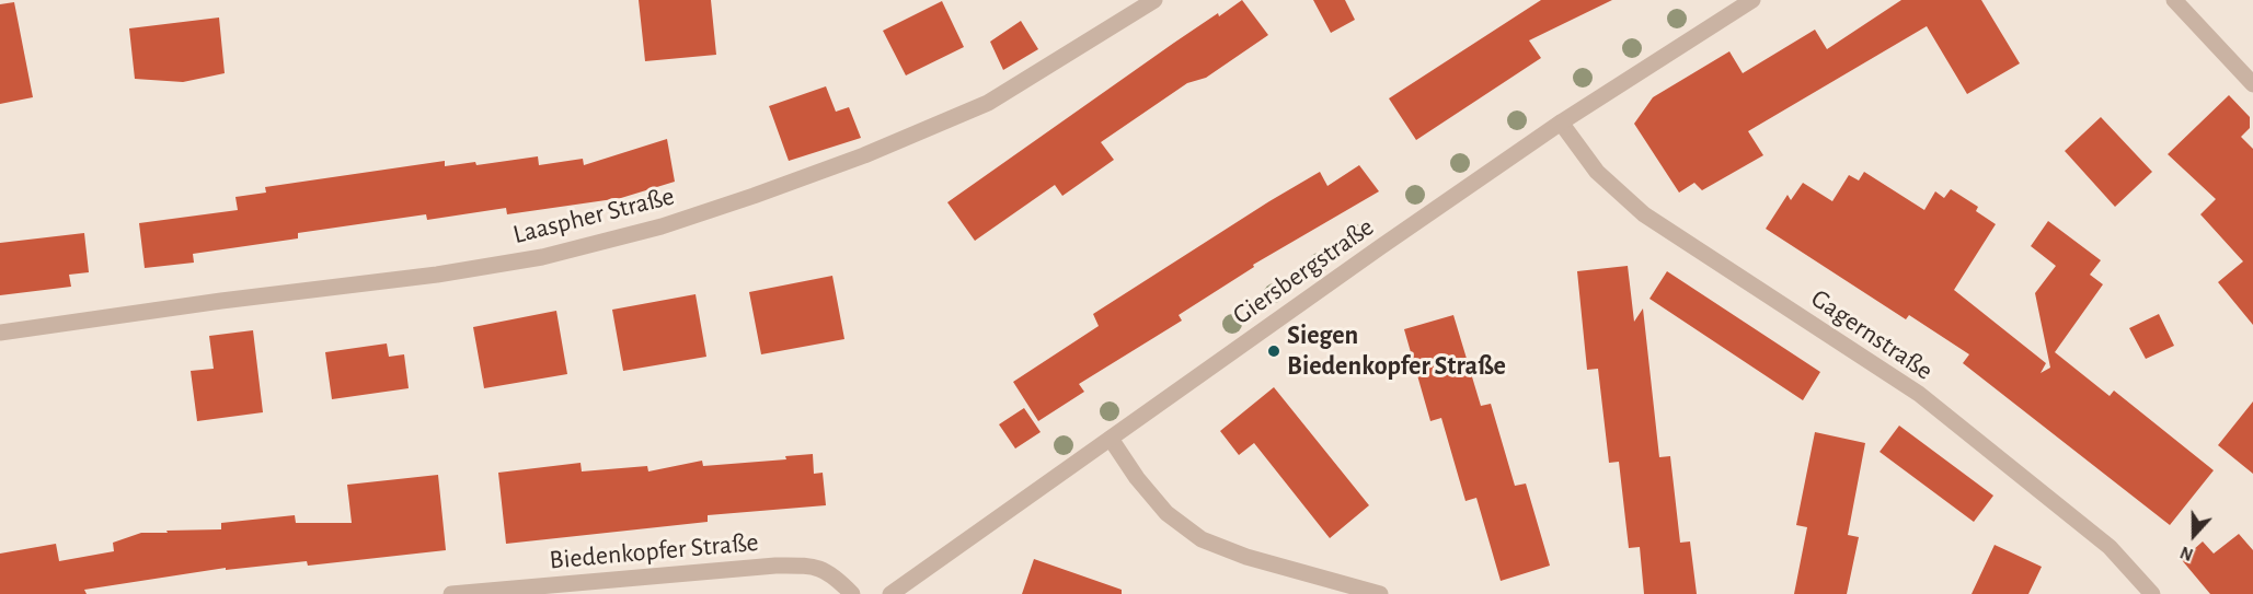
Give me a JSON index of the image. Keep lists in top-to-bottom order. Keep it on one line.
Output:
{"streets":{"street":["Laaspher Straße","Giersbergstraße","Gagernstraße","Biedenkopfer Straße"]},"crossings":[["Giersbergstraße","Gagernstraße"]],"places":["Siegen Biedenkopfer Straße"],"north":"bottom"}
